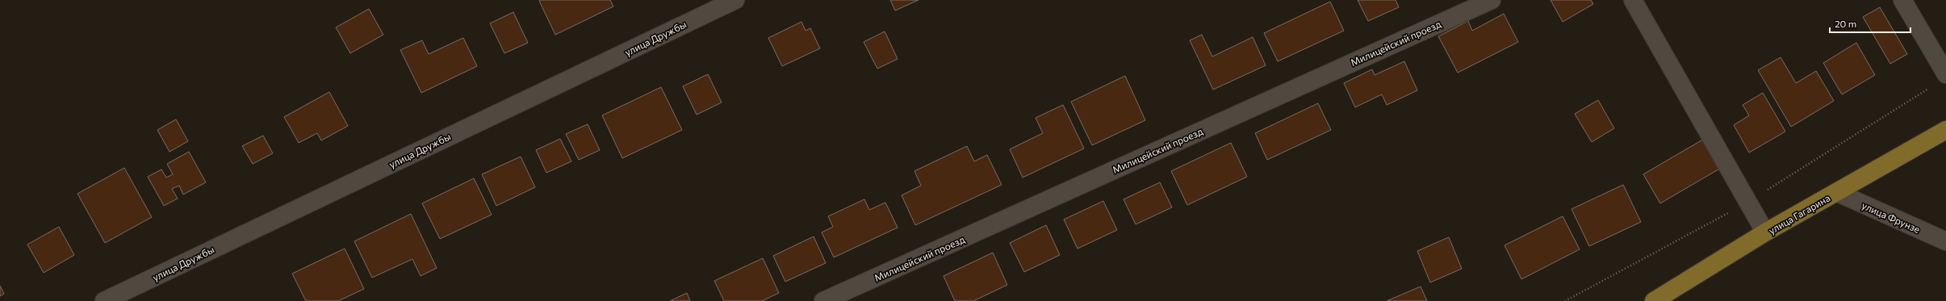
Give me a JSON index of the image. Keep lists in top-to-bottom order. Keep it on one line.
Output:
{"streets":{"main road":["улица Гагарина"],"street":["улица Дружбы","Милицейский проезд","улица Фрунзе"]},"crossings":[["улица Гагарина","улица Фрунзе"]],"scale_bar":"20 m"}
